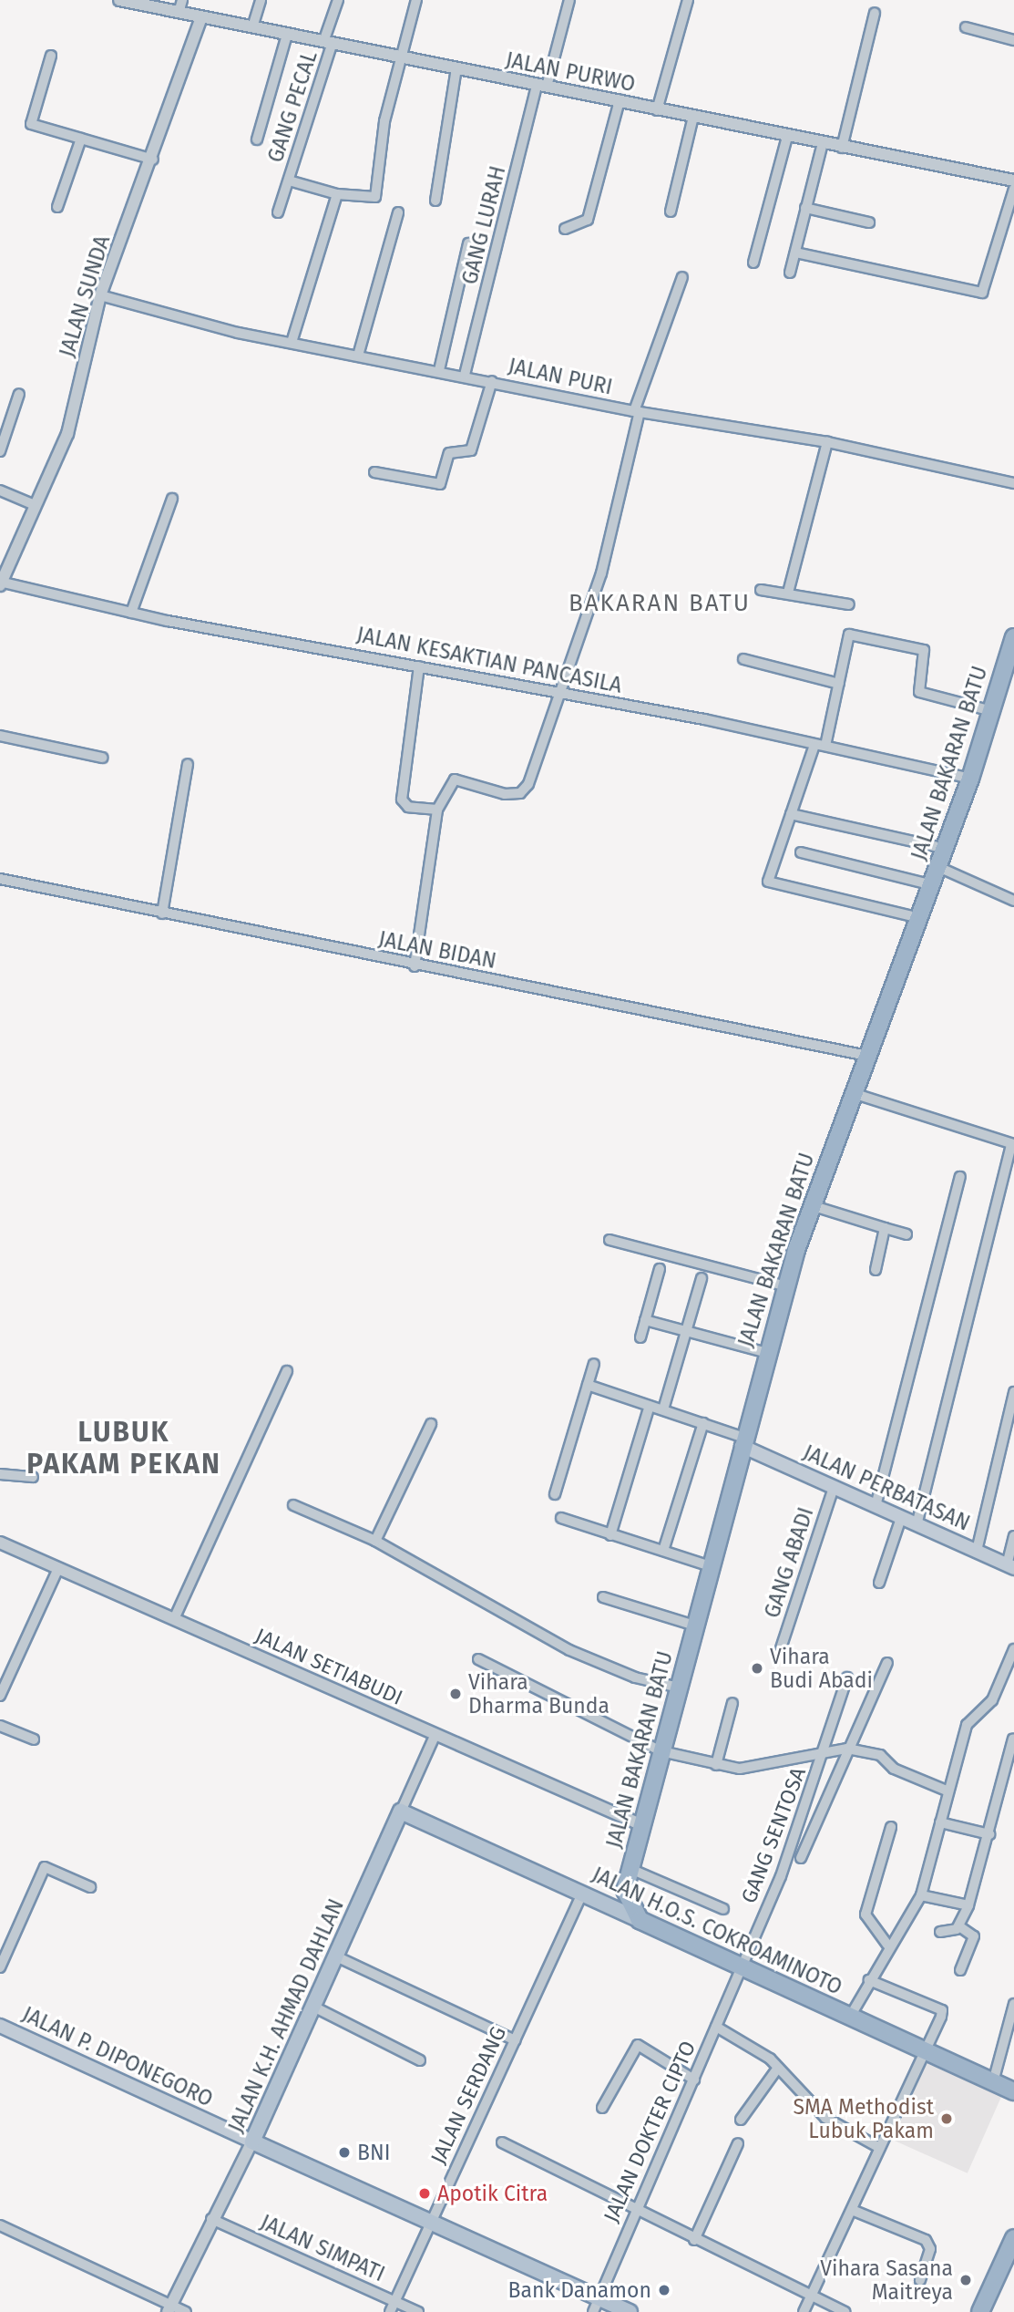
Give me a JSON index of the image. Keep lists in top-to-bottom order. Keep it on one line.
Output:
{"streets":{"highway":["JALAN BAKARAN BATU","JALAN H.O.S. COKROAMINOTO"],"main road":["JALAN PERBATASAN","JALAN K.H. AHMAD DAHLAN","JALAN P. DIPONEGORO"],"street":["JALAN PURWO","GANG PECAL","GANG LURAH","JALAN SUNDA","JALAN PURI","JALAN KESAKTIAN PANCASILA","JALAN BIDAN","GANG ABADI","JALAN SETIABUDI","GANG SENTOSA","JALAN SERDANG","JALAN DOKTER CIPTO","JALAN SIMPATI"]},"crossings":[["JALAN PURWO","GANG PECAL"],["JALAN PURWO","GANG LURAH"],["JALAN PURWO","JALAN SUNDA"],["GANG LURAH","JALAN PURI"],["JALAN SUNDA","JALAN PURI"],["JALAN SUNDA","JALAN KESAKTIAN PANCASILA"],["JALAN KESAKTIAN PANCASILA","JALAN BAKARAN BATU"],["JALAN BAKARAN BATU","JALAN BIDAN"],["JALAN BAKARAN BATU","JALAN PERBATASAN"],["JALAN BAKARAN BATU","JALAN SETIABUDI"],["JALAN PERBATASAN","GANG ABADI"],["JALAN SETIABUDI","JALAN K.H. AHMAD DAHLAN"],["GANG SENTOSA","JALAN H.O.S. COKROAMINOTO"],["GANG SENTOSA","JALAN DOKTER CIPTO"],["JALAN H.O.S. COKROAMINOTO","JALAN K.H. AHMAD DAHLAN"],["JALAN H.O.S. COKROAMINOTO","JALAN SERDANG"],["JALAN H.O.S. COKROAMINOTO","JALAN DOKTER CIPTO"],["JALAN K.H. AHMAD DAHLAN","JALAN P. DIPONEGORO"],["JALAN K.H. AHMAD DAHLAN","JALAN SIMPATI"],["JALAN SERDANG","JALAN SIMPATI"]],"districts":["BAKARAN BATU","LUBUK PAKAM PEKAN"],"places":["Vihara Budi Abadi","Vihara Dharma Bunda","SMA Methodist Lubuk Pakam","BNI","Apotik Citra","Vihara Sasana Maitreya","Bank Danamon"]}
